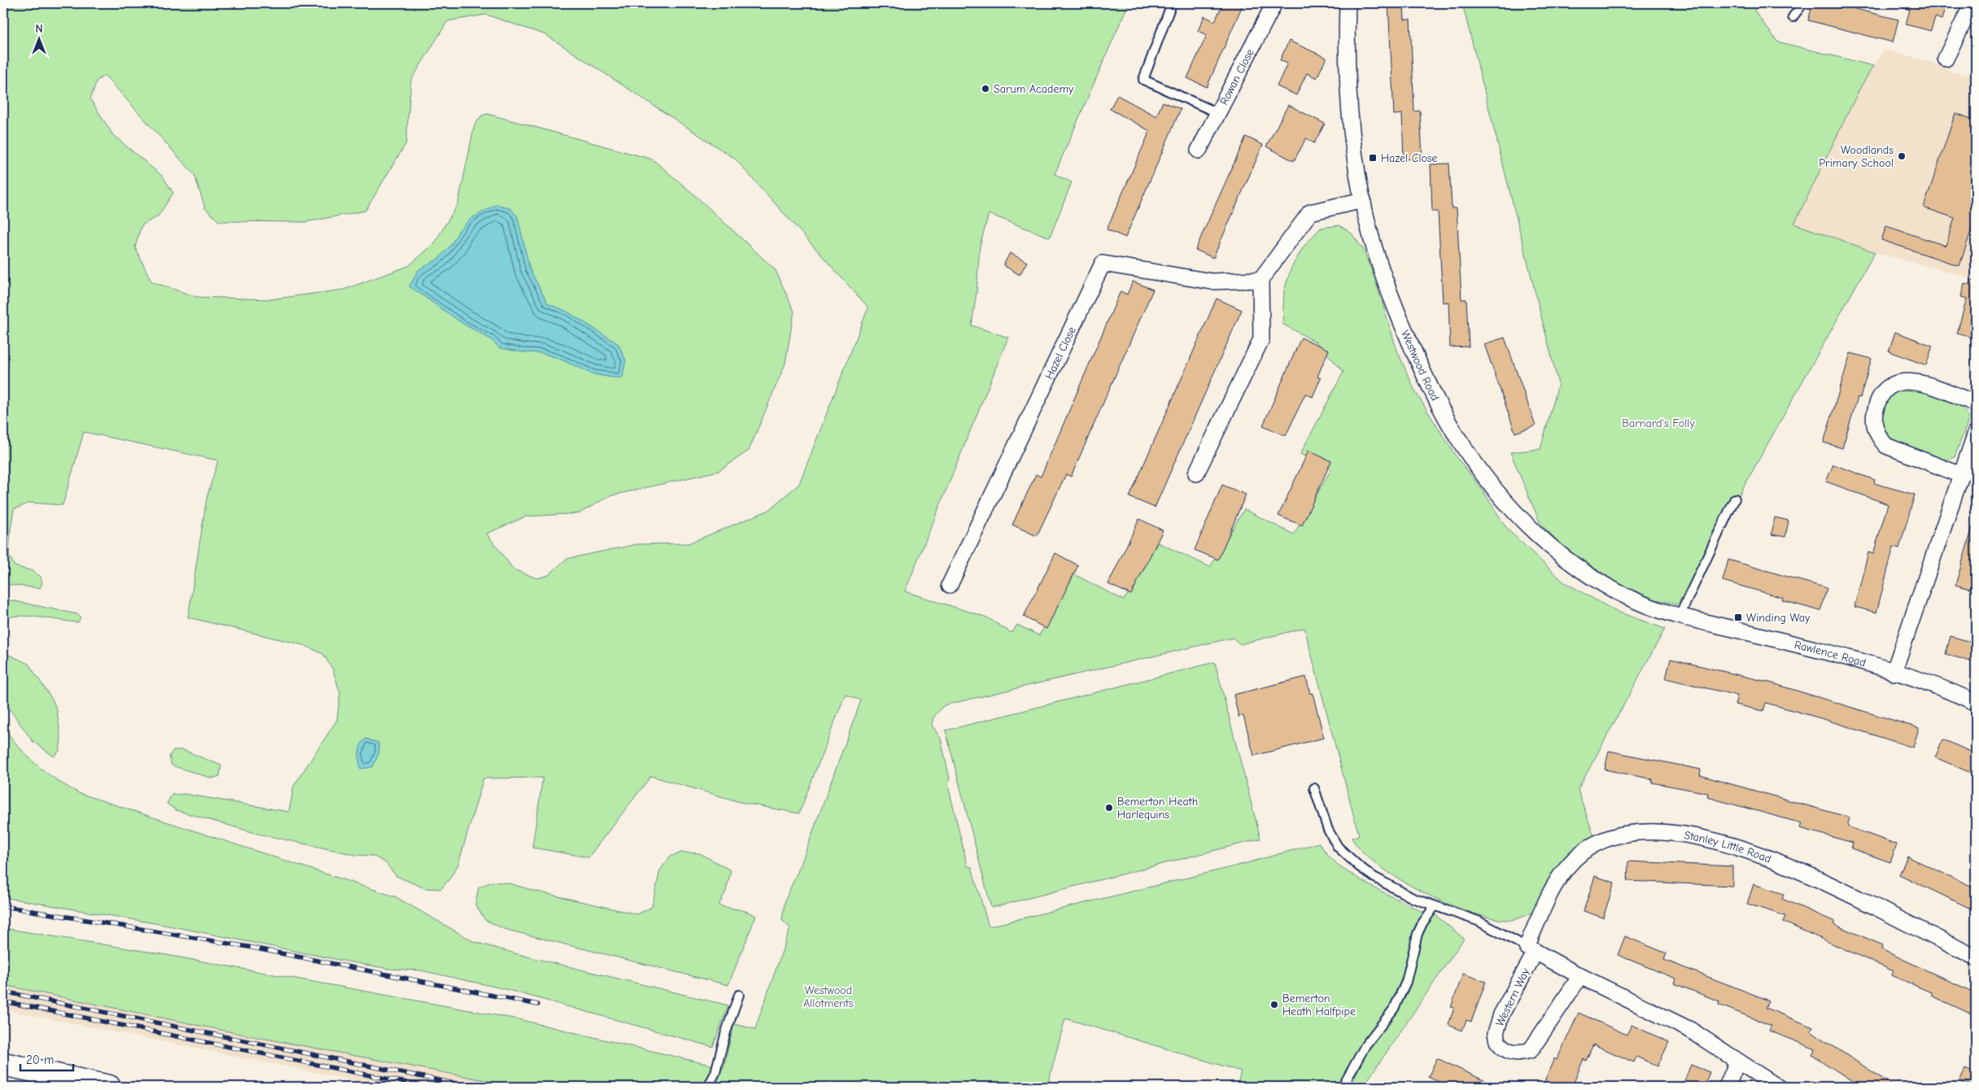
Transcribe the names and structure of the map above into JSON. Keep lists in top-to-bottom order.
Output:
{
  "streets": {
    "street": [
      "Rowan Close",
      "Hazel Close",
      "Westwood Road",
      "Rawlence Road",
      "Stanley Little Road",
      "Western Way"
    ]
  },
  "crossings": [
    ["Westwood Road", "Rawlence Road"],
    ["Stanley Little Road", "Western Way"]
  ],
  "parks": ["Barnard's Folly", "Westwood Allotments"],
  "places": {
    "other": [
      "Sarum Academy",
      "Woodlands Primary School",
      "Bemerton Heath Harlequins",
      "Bemerton Heath Halfpipe"
    ],
    "transit": ["Hazel Close", "Winding Way"]
  },
  "scale_bar": "20 m",
  "north": "top"
}
